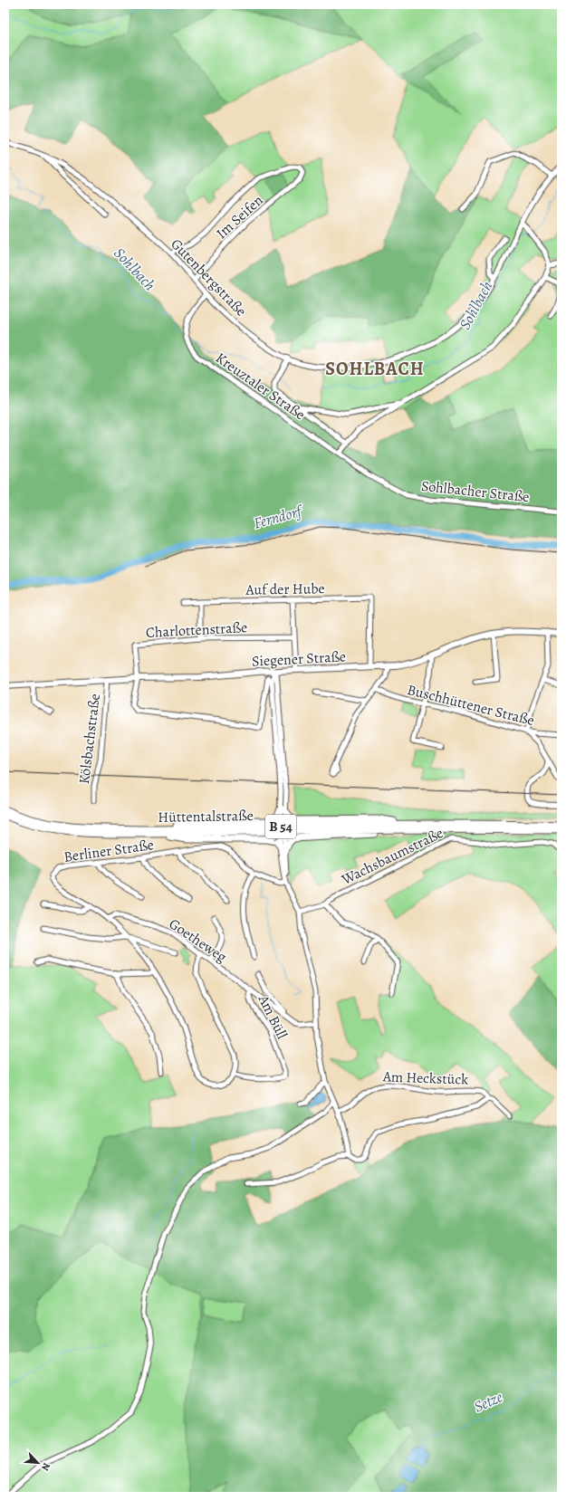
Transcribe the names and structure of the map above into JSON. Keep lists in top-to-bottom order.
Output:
{
  "streets": {
    "highway": ["Hüttentalstraße", "B 54"],
    "main road": ["Siegener Straße"],
    "street": [
      "Im Seifen",
      "Gutenbergstraße",
      "Kreuztaler Straße",
      "Sohlbacher Straße",
      "Auf der Hube",
      "Charlottenstraße",
      "Buschhüttener Straße",
      "Kölsbachstraße",
      "Berliner Straße",
      "Wachsbaumstraße",
      "Goetheweg",
      "Am Büll",
      "Am Heckstück"
    ]
  },
  "crossings": [
    ["Im Seifen", "Gutenbergstraße"],
    ["Gutenbergstraße", "Kreuztaler Straße"],
    ["Kreuztaler Straße", "Sohlbacher Straße"],
    ["Auf der Hube", "Siegener Straße"],
    ["Charlottenstraße", "Siegener Straße"],
    ["Siegener Straße", "Kölsbachstraße"],
    ["Berliner Straße", "Goetheweg"],
    ["Berliner Straße", "Am Büll"],
    ["Goetheweg", "Am Büll"]
  ],
  "districts": ["SOHLBACH"],
  "water": ["Sohlbach", "Ferndorf", "Setze"],
  "north": "bottom right"
}
